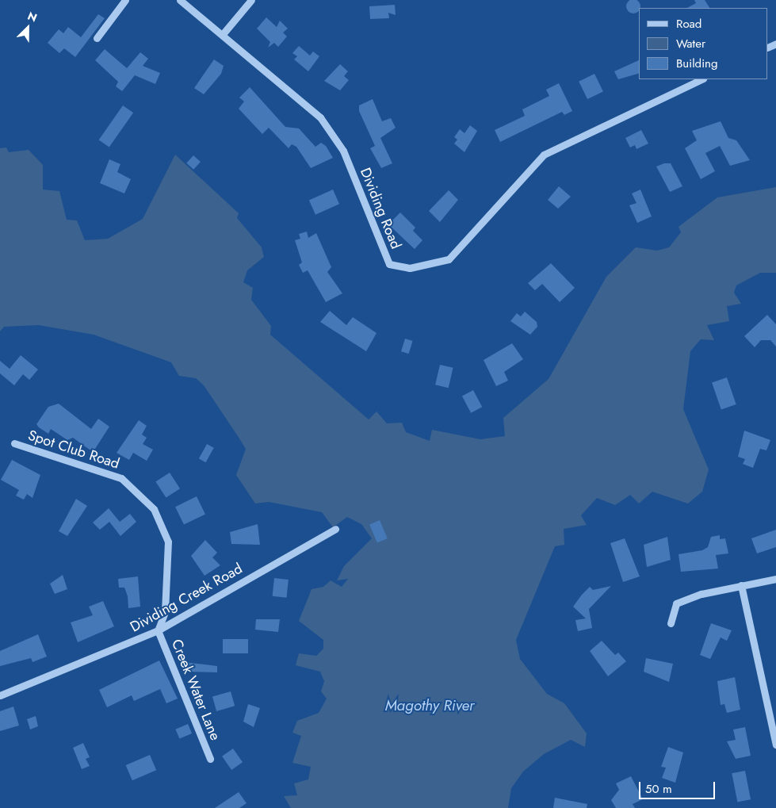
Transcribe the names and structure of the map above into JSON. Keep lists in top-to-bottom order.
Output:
{
  "streets": {
    "street": [
      "Dividing Road",
      "Spot Club Road",
      "Dividing Creek Road",
      "Creek Water Lane"
    ]
  },
  "crossings": [
    ["Spot Club Road", "Dividing Creek Road"],
    ["Spot Club Road", "Creek Water Lane"],
    ["Dividing Creek Road", "Creek Water Lane"]
  ],
  "water": ["Magothy River"],
  "legend": ["Road", "Water", "Building"],
  "scale_bar": "50 m",
  "north": "top right"
}
